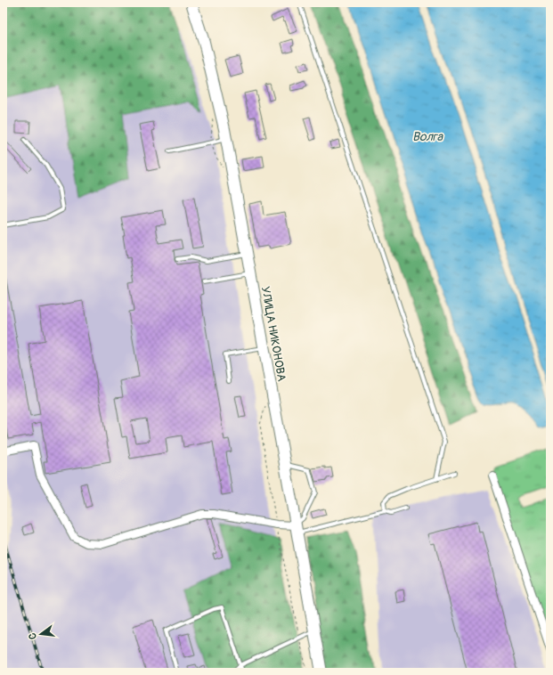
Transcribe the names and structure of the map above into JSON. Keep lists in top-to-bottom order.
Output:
{
  "streets": {
    "main road": ["УЛИЦА НИКОНОВА"]
  },
  "water": ["Волга"],
  "north": "left"
}
